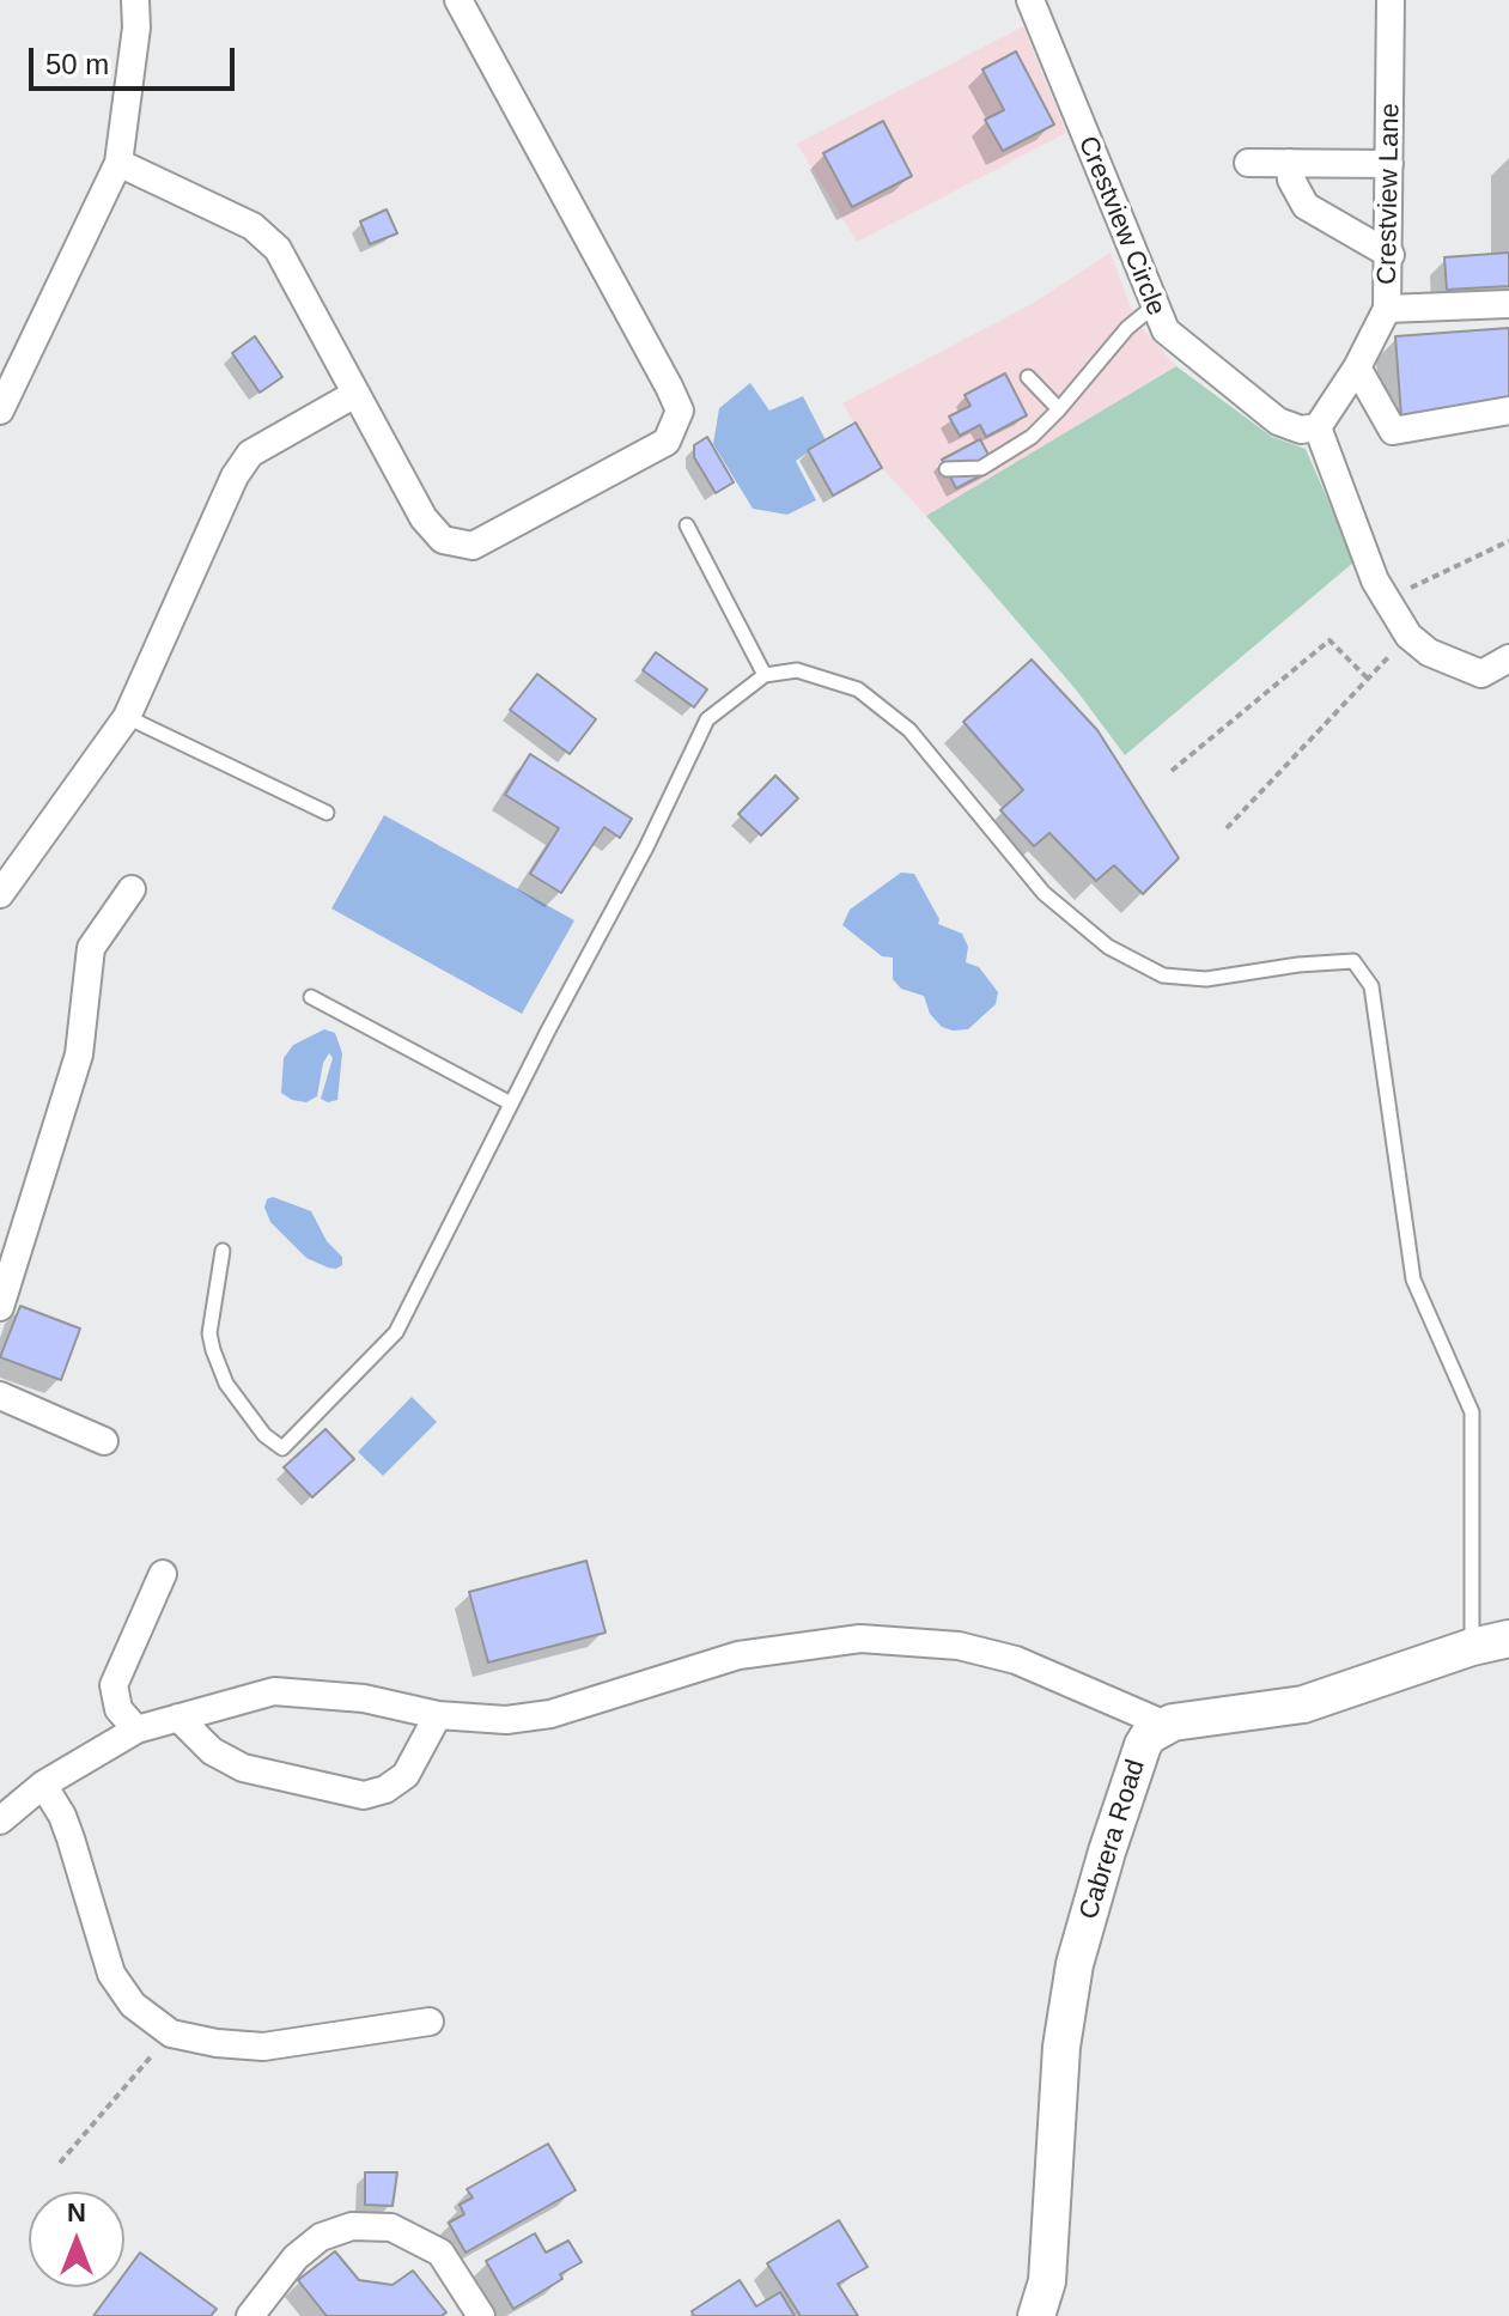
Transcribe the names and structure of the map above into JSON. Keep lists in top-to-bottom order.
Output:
{
  "streets": {
    "main road": ["Cabrera Road"],
    "street": ["Crestview Lane", "Crestview Circle"]
  },
  "crossings": [
    ["Crestview Lane", "Crestview Circle"]
  ],
  "scale_bar": "50 m",
  "north": "top"
}
